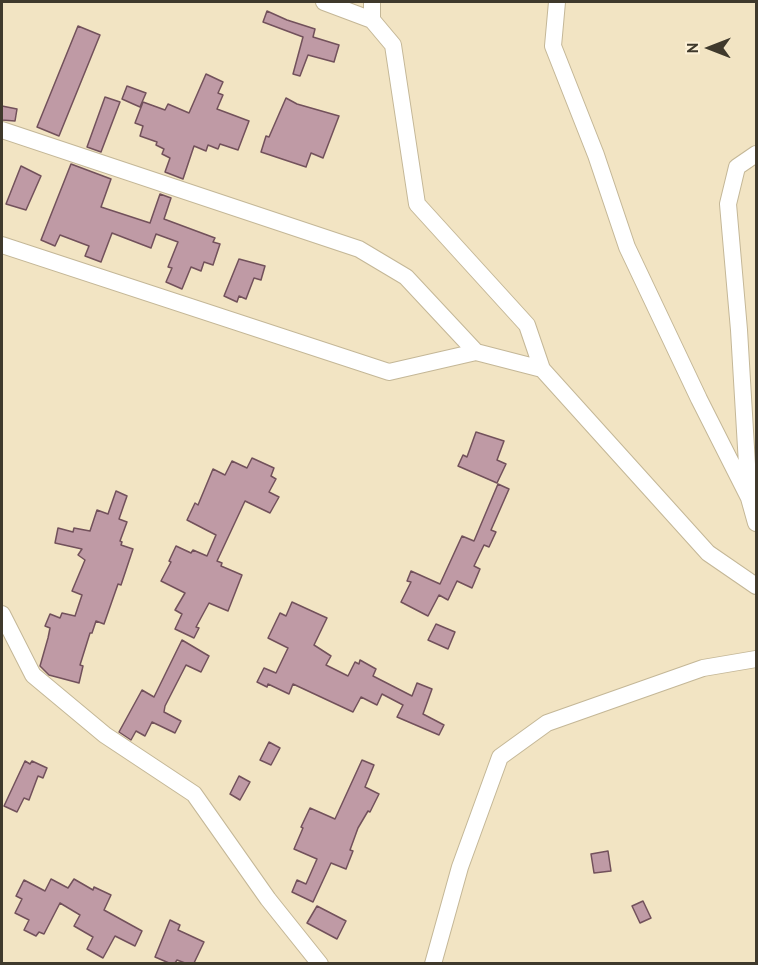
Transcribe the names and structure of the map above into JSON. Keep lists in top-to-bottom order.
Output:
{
  "north": "left"
}
